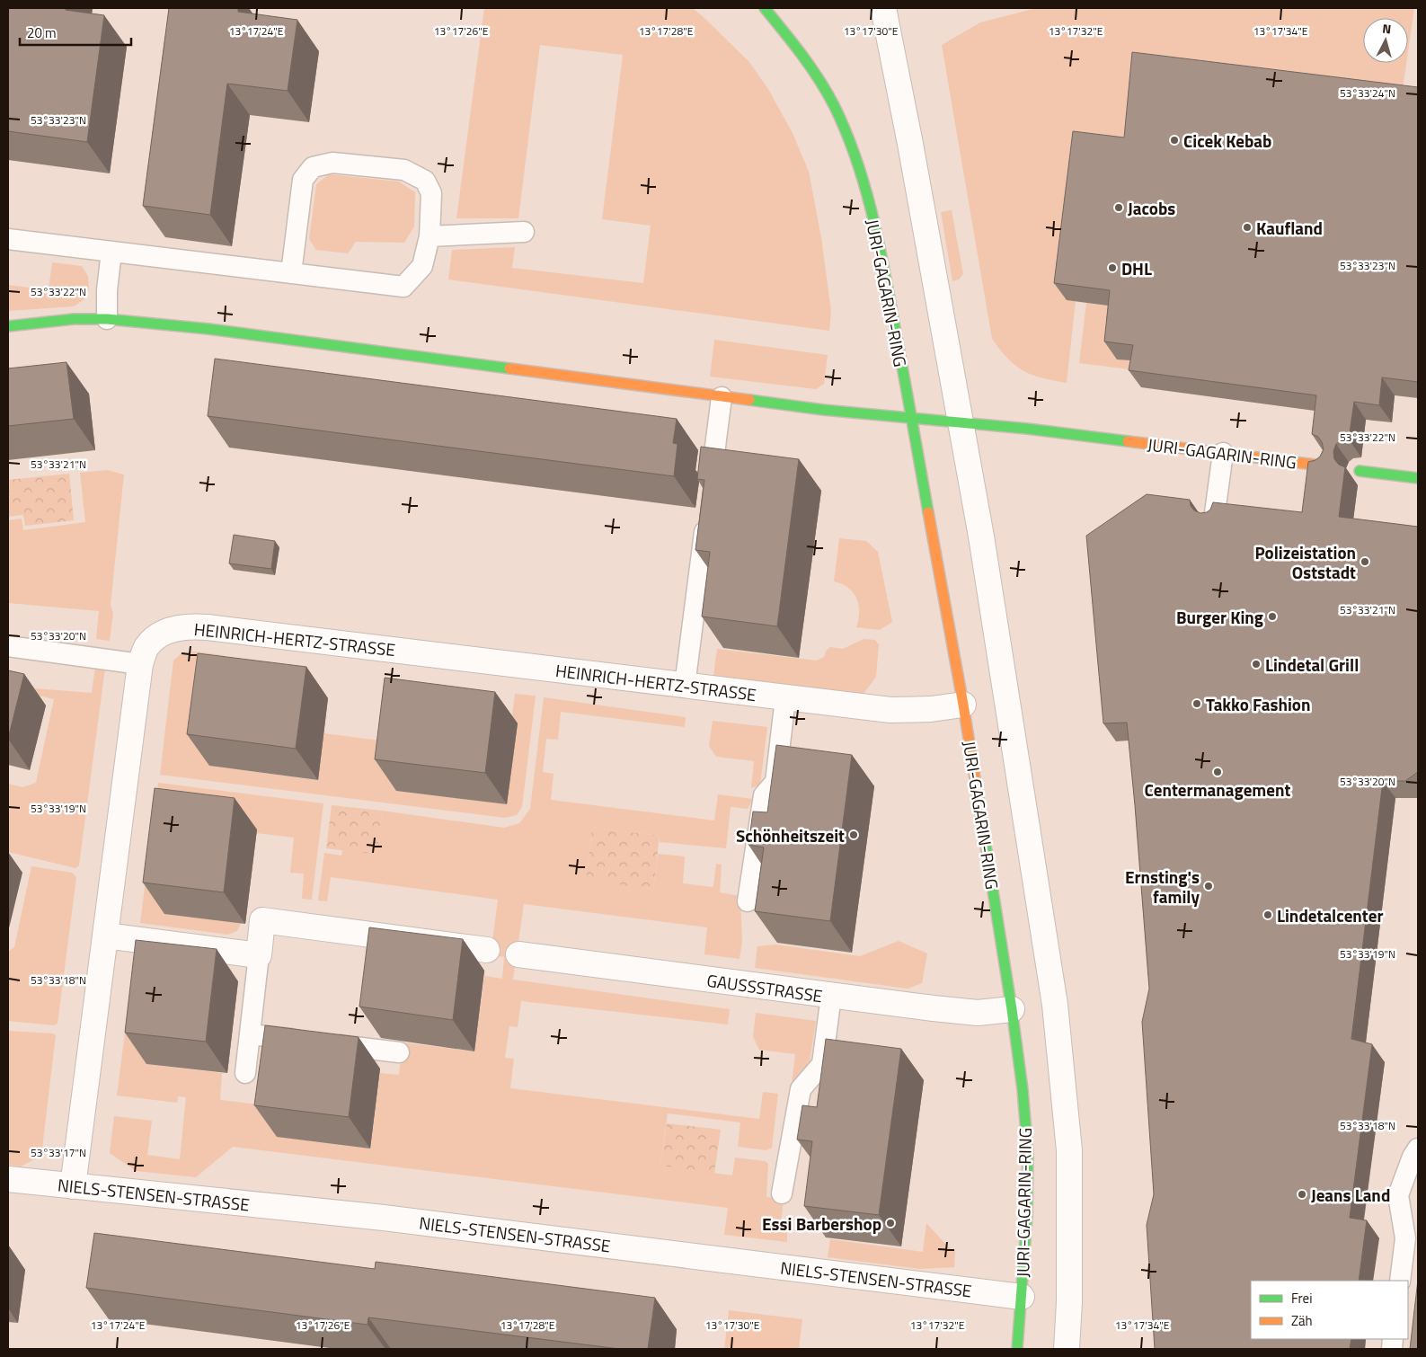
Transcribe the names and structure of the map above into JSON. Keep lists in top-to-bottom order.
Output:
{
  "streets": {
    "street": [
      "JURI-GAGARIN-RING",
      "HEINRICH-HERTZ-STRASSE",
      "GAUSSSTRASSE",
      "NIELS-STENSEN-STRASSE"
    ]
  },
  "crossings": [
    ["JURI-GAGARIN-RING", "HEINRICH-HERTZ-STRASSE"],
    ["JURI-GAGARIN-RING", "GAUSSSTRASSE"],
    ["JURI-GAGARIN-RING", "NIELS-STENSEN-STRASSE"],
    ["HEINRICH-HERTZ-STRASSE", "NIELS-STENSEN-STRASSE"]
  ],
  "places": [
    "Cicek Kebab",
    "Jacobs",
    "Kaufland",
    "DHL",
    "Polizeistation Oststadt",
    "Burger King",
    "Lindetal Grill",
    "Takko Fashion",
    "Centermanagement",
    "Schönheitszeit",
    "Ernsting's family",
    "Lindetalcenter",
    "Jeans Land",
    "Essi Barbershop"
  ],
  "legend": ["Frei", "Zäh"],
  "scale_bar": "20 m",
  "north": "top",
  "coordinates": [
    "13°17'24\"E",
    "13°17'26\"E",
    "13°17'28\"E",
    "13°17'30\"E",
    "13°17'32\"E",
    "13°17'34\"E",
    "53°33'24\"N",
    "53°33'23\"N",
    "53°33'22\"N",
    "53°33'21\"N",
    "53°33'20\"N",
    "53°33'19\"N",
    "53°33'18\"N",
    "53°33'17\"N"
  ]
}
